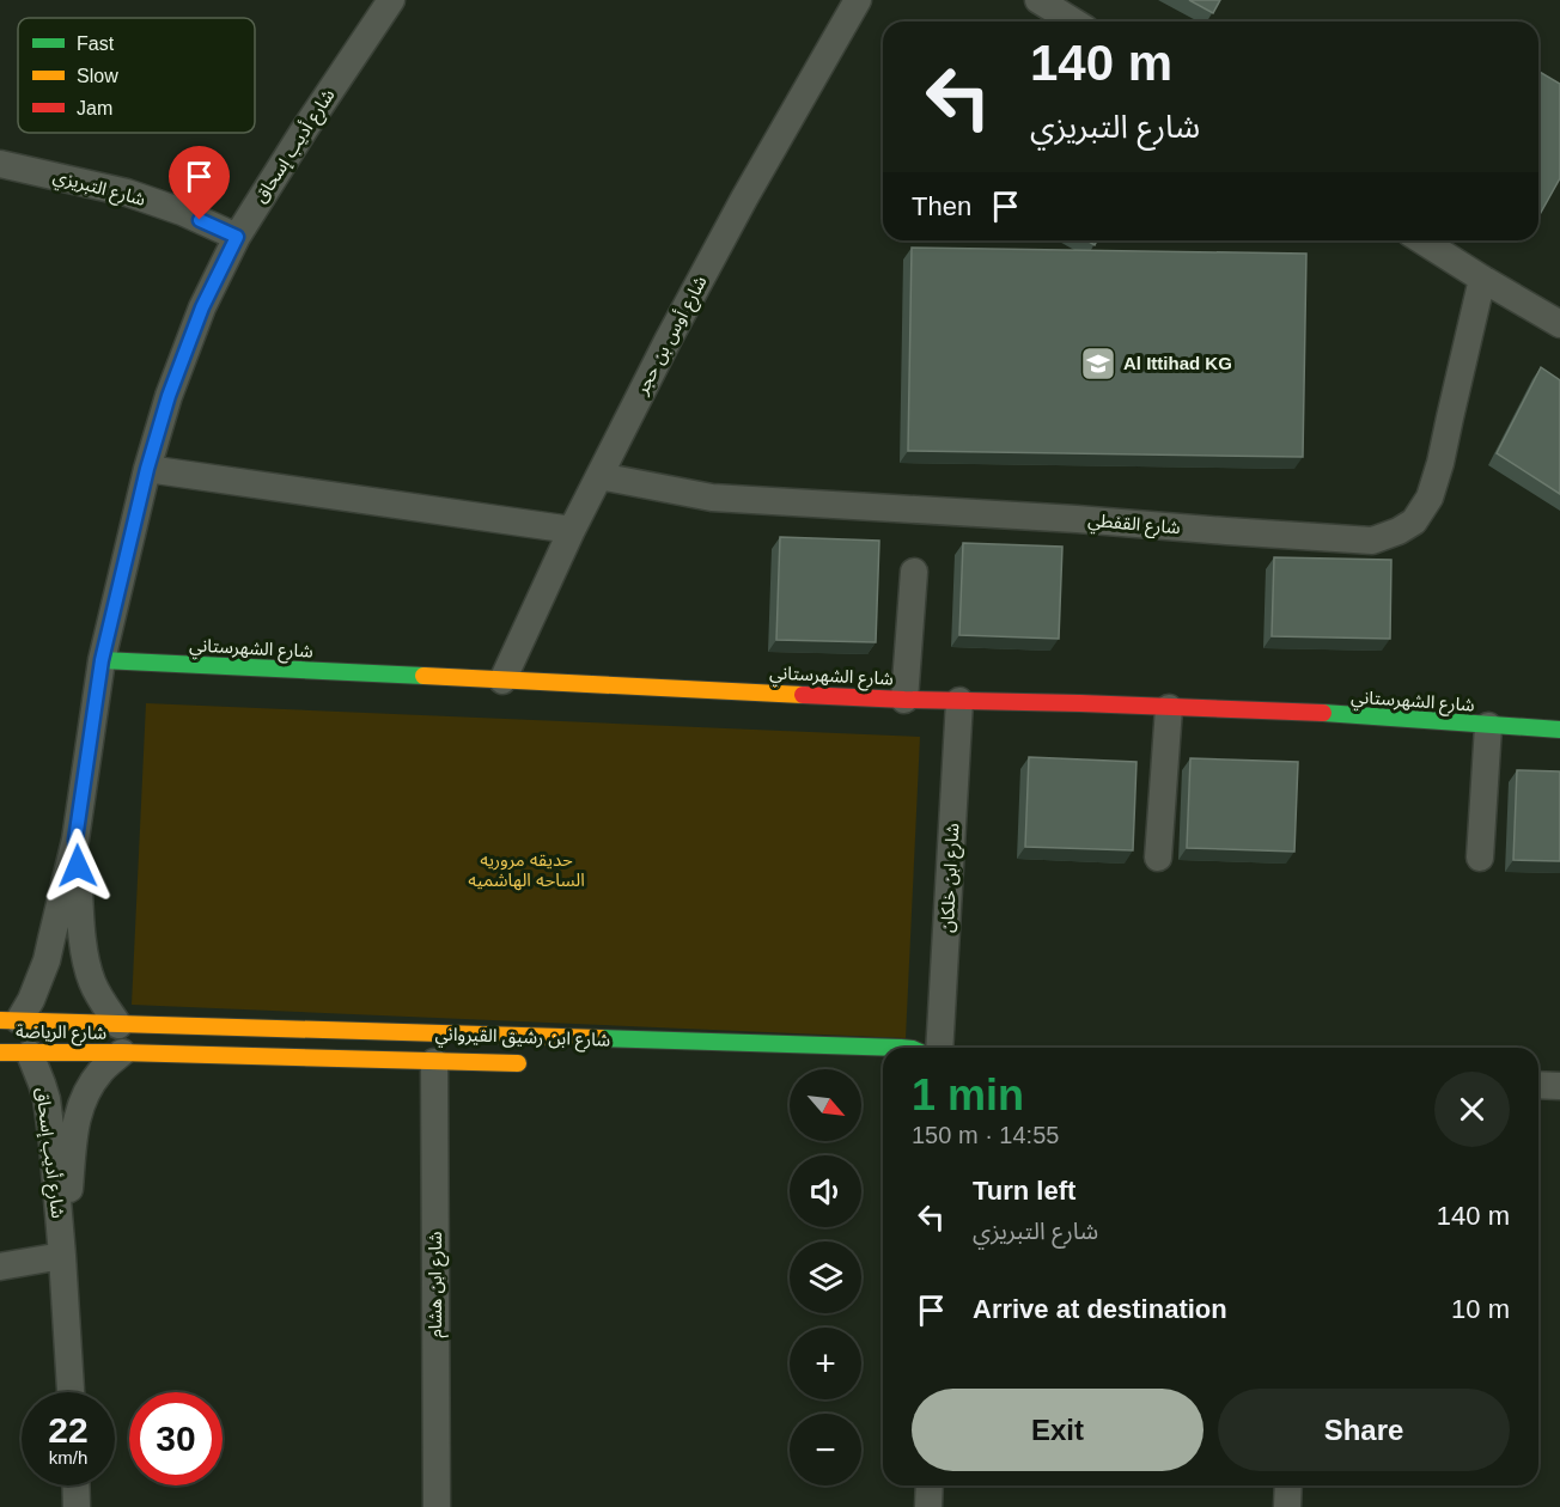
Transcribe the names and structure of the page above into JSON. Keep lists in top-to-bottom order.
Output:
{
  "streets": {
    "street": [
      "شارع أديب إسحاق",
      "شارع التبريزي",
      "شارع أوس بن حجر",
      "شارع القفطي",
      "شارع الشهرستاني",
      "شارع ابن خلكان",
      "شارع الرياضة",
      "شارع ابن رشيق القيرواني",
      "شارع ابن هشام"
    ]
  },
  "crossings": [
    ["شارع أديب إسحاق", "شارع التبريزي"],
    ["شارع أديب إسحاق", "شارع الشهرستاني"],
    ["شارع أديب إسحاق", "شارع الرياضة"],
    ["شارع أديب إسحاق", "شارع ابن رشيق القيرواني"],
    ["شارع أوس بن حجر", "شارع القفطي"],
    ["شارع أوس بن حجر", "شارع الشهرستاني"],
    ["شارع الشهرستاني", "شارع ابن خلكان"],
    ["شارع الرياضة", "شارع ابن رشيق القيرواني"],
    ["شارع ابن رشيق القيرواني", "شارع ابن هشام"]
  ],
  "parks": ["حديقه مروريه الساحه الهاشميه"],
  "places": {
    "school or university": ["Al Ittihad KG"]
  },
  "legend": ["Fast", "Slow", "Jam"],
  "north": "bottom right",
  "page": {
    "turn": ["140 m", "شارع التبريزي"],
    "then": "Then",
    "heading": ["1 min", "150 m · 14:55"],
    "map_buttons": ["+", "−"],
    "list": [
      {
        "name": "Turn left",
        "note": "شارع التبريزي",
        "value": "140 m"
      },
      {
        "name": "Arrive at destination",
        "value": "10 m"
      }
    ],
    "buttons": ["Exit", "Share"],
    "speed": "22 km/h",
    "limit": "30"
  }
}
